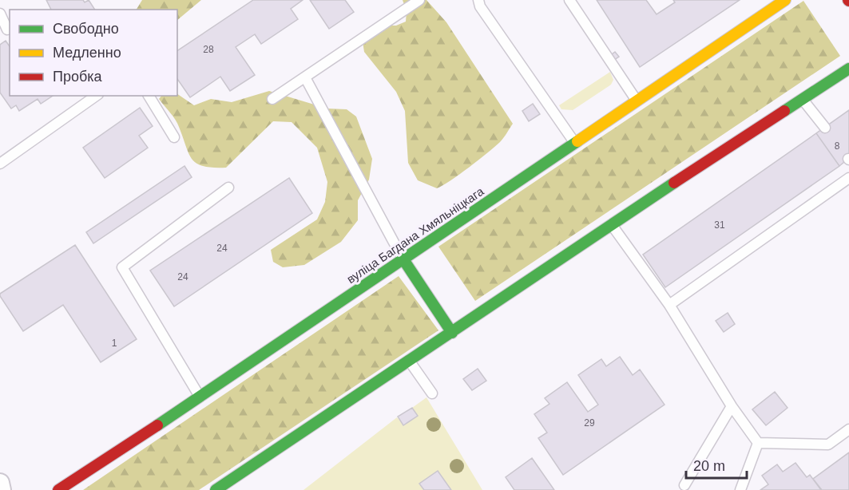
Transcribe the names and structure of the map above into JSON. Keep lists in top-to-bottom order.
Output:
{
  "streets": {
    "street": ["вуліца Багдана Хмяльніцкага"]
  },
  "house_numbers": [
    "28",
    "8",
    "31",
    "24",
    "24",
    "1",
    "29"
  ],
  "legend": ["Свободно", "Медленно", "Пробка"],
  "scale_bar": "20 m"
}
